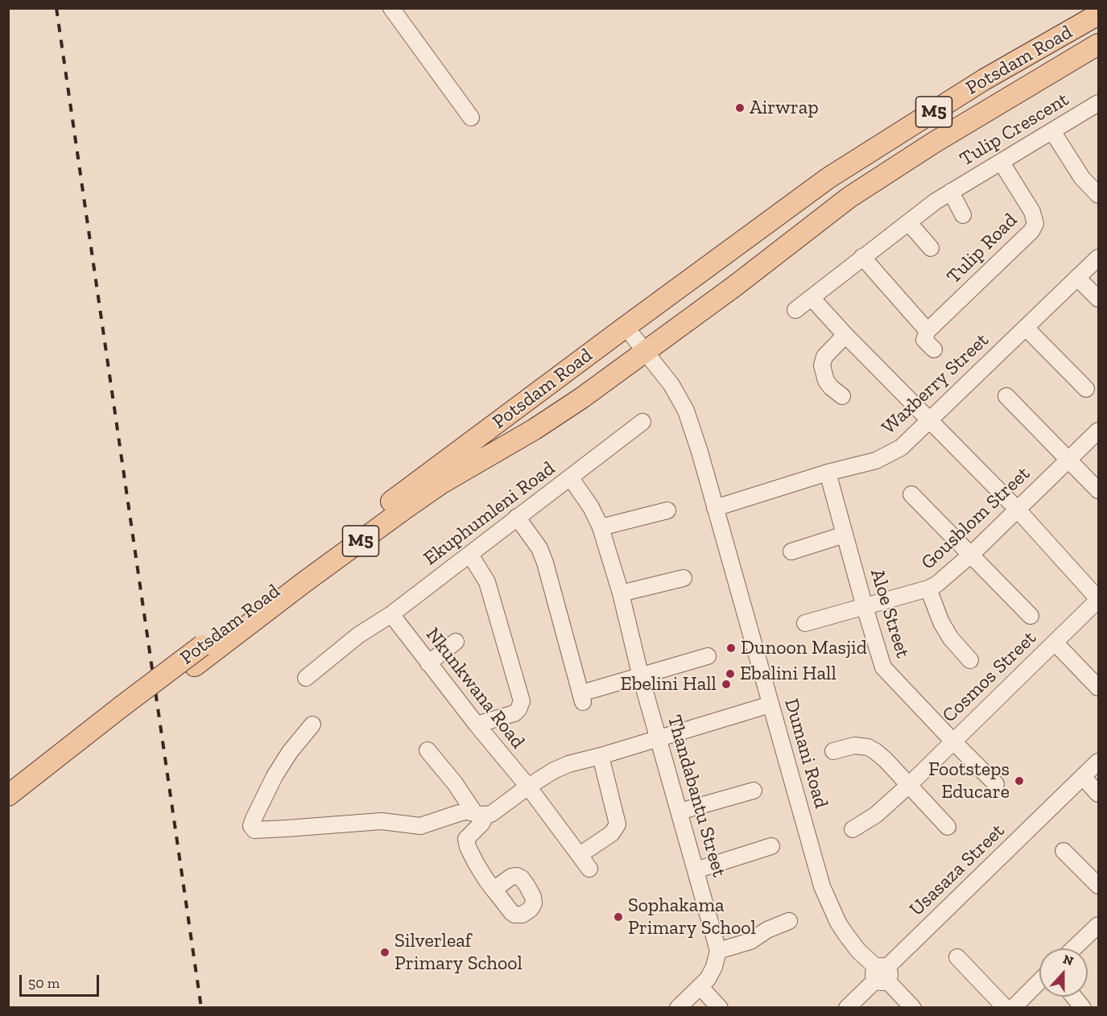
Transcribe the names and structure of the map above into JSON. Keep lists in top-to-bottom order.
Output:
{
  "streets": {
    "main road": ["Potsdam Road", "M5"],
    "street": [
      "Tulip Crescent",
      "Tulip Road",
      "Waxberry Street",
      "Ekuphumleni Road",
      "Gousblom Street",
      "Aloe Street",
      "Cosmos Street",
      "Nkunkwana Road",
      "Dumani Road",
      "Thandabantu Street",
      "Usasaza Street"
    ]
  },
  "crossings": [
    ["Potsdam Road", "Dumani Road"],
    ["Tulip Crescent", "Tulip Road"],
    ["Waxberry Street", "Aloe Street"],
    ["Waxberry Street", "Dumani Road"],
    ["Ekuphumleni Road", "Nkunkwana Road"],
    ["Ekuphumleni Road", "Thandabantu Street"],
    ["Gousblom Street", "Aloe Street"],
    ["Aloe Street", "Cosmos Street"],
    ["Dumani Road", "Usasaza Street"]
  ],
  "places": [
    "Airwrap",
    "Dunoon Masjid",
    "Ebalini Hall",
    "Ebelini Hall",
    "Footsteps Educare",
    "Sophakama Primary School",
    "Silverleaf Primary School"
  ],
  "scale_bar": "50 m",
  "north": "top"
}
